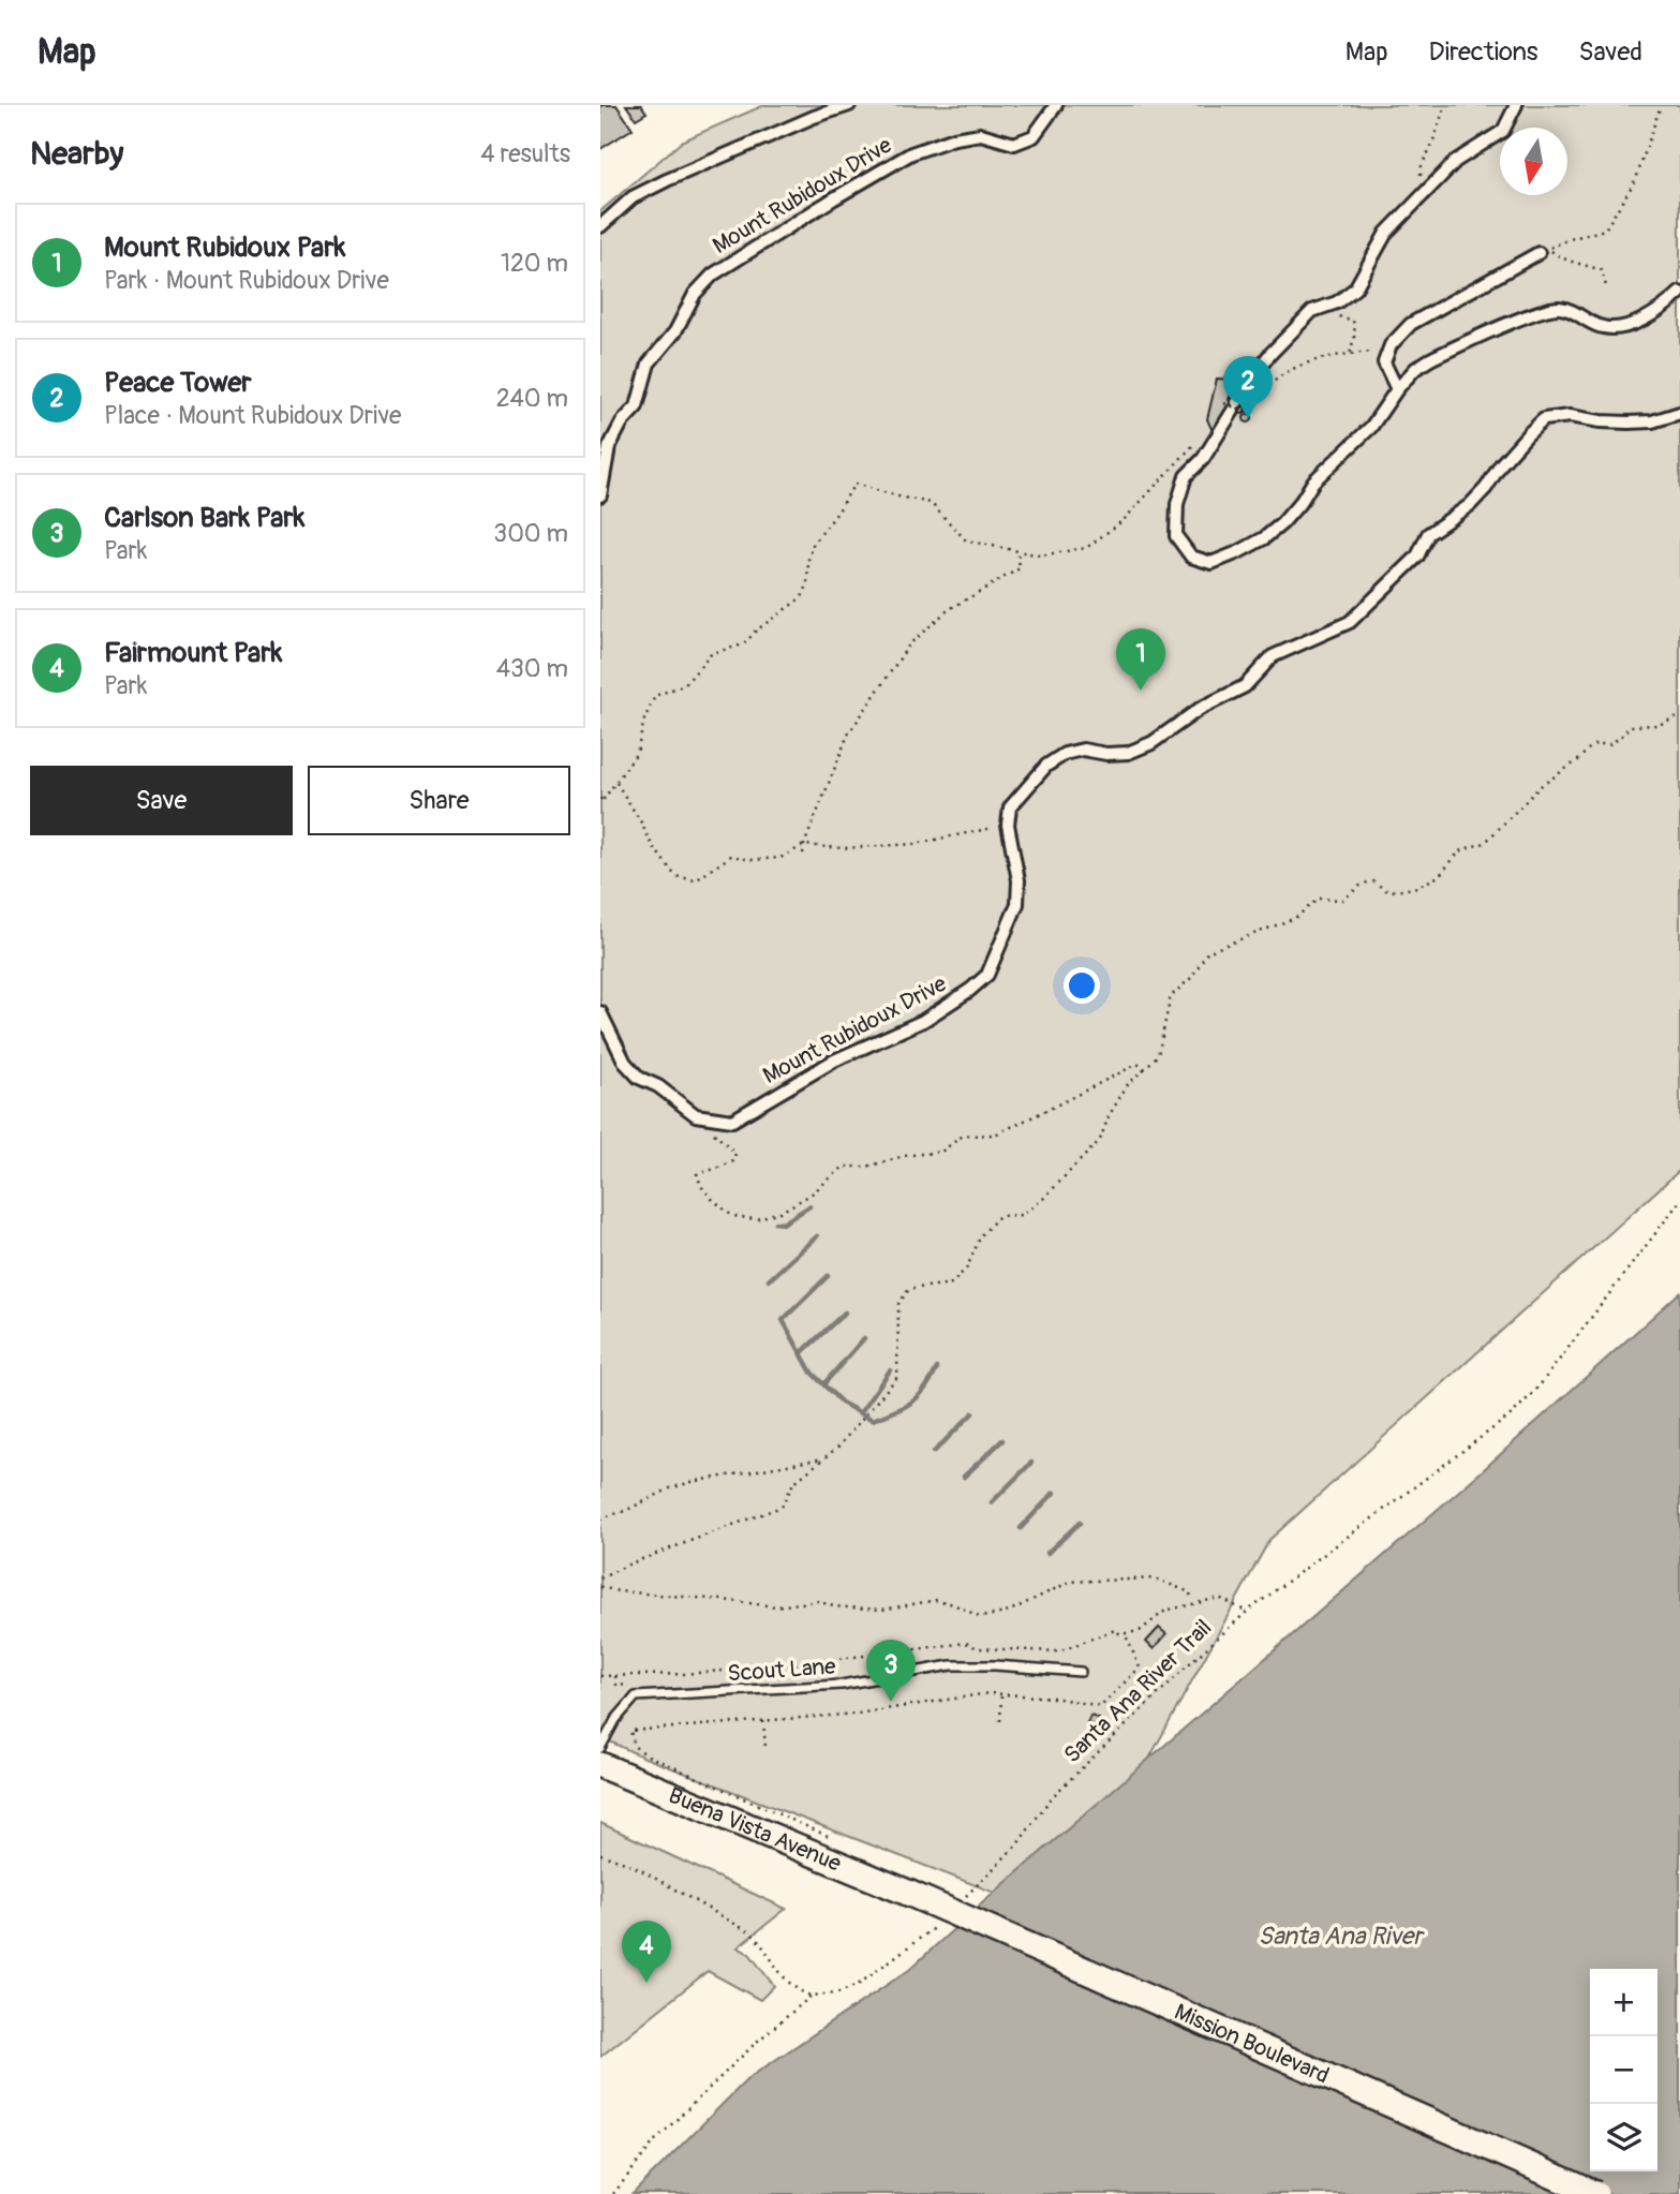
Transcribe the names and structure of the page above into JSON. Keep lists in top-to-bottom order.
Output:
{
  "streets": {
    "main road": ["Buena Vista Avenue", "Mission Boulevard"],
    "street": ["Mount Rubidoux Drive"],
    "lane": ["Scout Lane"],
    "path": ["Santa Ana River Trail"]
  },
  "crossings": [
    ["Buena Vista Avenue", "Mission Boulevard"]
  ],
  "water": ["Santa Ana River"],
  "north": "bottom",
  "page": {
    "header": "Map",
    "nav": ["Map", "Directions", "Saved"],
    "heading": ["Nearby", "4 results"],
    "list": [
      {
        "mark": "1",
        "name": "Mount Rubidoux Park",
        "note": "Park · Mount Rubidoux Drive",
        "value": "120 m"
      },
      {
        "mark": "2",
        "name": "Peace Tower",
        "note": "Place · Mount Rubidoux Drive",
        "value": "240 m"
      },
      {
        "mark": "3",
        "name": "Carlson Bark Park",
        "note": "Park",
        "value": "300 m"
      },
      {
        "mark": "4",
        "name": "Fairmount Park",
        "note": "Park",
        "value": "430 m"
      }
    ],
    "pins": [
      "2",
      "1",
      "3",
      "4"
    ],
    "buttons": ["Save", "Share"],
    "map_buttons": ["+", "−"]
  }
}
